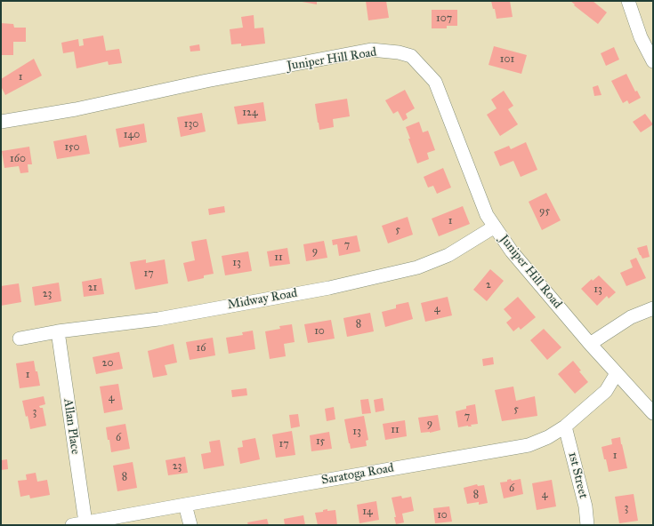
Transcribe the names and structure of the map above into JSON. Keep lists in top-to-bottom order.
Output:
{
  "streets": {
    "street": [
      "Juniper Hill Road",
      "Midway Road",
      "Allan Place",
      "Saratoga Road",
      "1st Street"
    ]
  },
  "crossings": [
    ["Juniper Hill Road", "Midway Road"],
    ["Juniper Hill Road", "Saratoga Road"],
    ["Midway Road", "Allan Place"],
    ["Allan Place", "Saratoga Road"],
    ["Saratoga Road", "1st Street"]
  ],
  "house_numbers": [
    "107",
    "101",
    "1",
    "124",
    "130",
    "140",
    "150",
    "160",
    "95",
    "1",
    "5",
    "7",
    "9",
    "11",
    "13",
    "17",
    "2",
    "21",
    "13",
    "23",
    "4",
    "8",
    "10",
    "16",
    "20",
    "1",
    "4",
    "5",
    "3",
    "7",
    "9",
    "11",
    "13",
    "6",
    "15",
    "17",
    "1",
    "23",
    "8",
    "6",
    "8",
    "4",
    "3",
    "14",
    "10"
  ]
}
